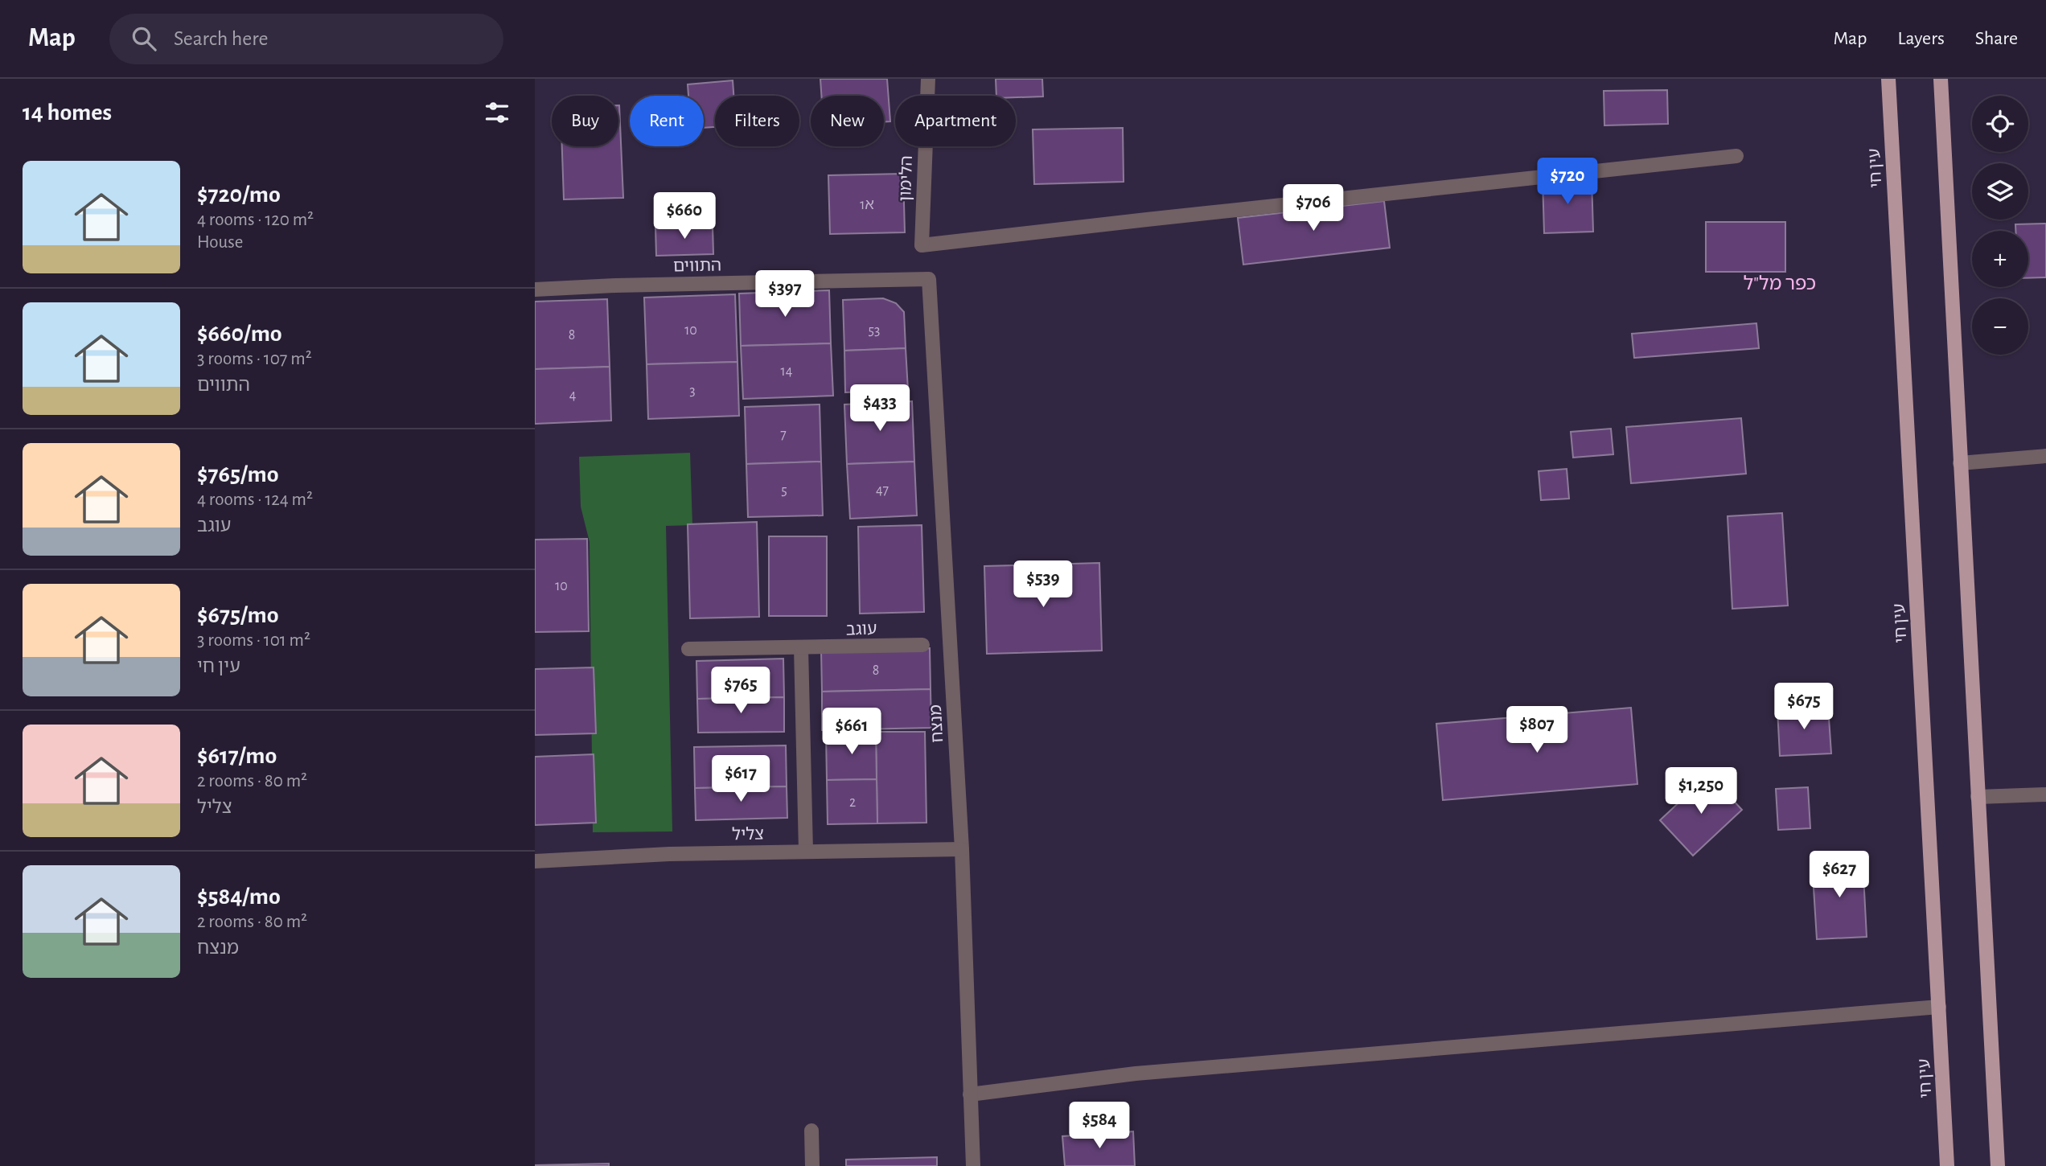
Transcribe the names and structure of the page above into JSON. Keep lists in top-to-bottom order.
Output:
{
  "streets": {
    "main road": ["עין חי"],
    "street": [
      "הלימון",
      "התווים",
      "עוגב",
      "מנצח",
      "צליל"
    ]
  },
  "crossings": [
    ["התווים", "מנצח"],
    ["מנצח", "צליל"]
  ],
  "districts": ["כפר מל\"ל"],
  "house_numbers": [
    "1א",
    "10",
    "53",
    "8",
    "14",
    "3",
    "4",
    "7",
    "5",
    "47",
    "10",
    "8",
    "2"
  ],
  "page": {
    "header": "Map",
    "search": "Search here",
    "nav": ["Map", "Layers", "Share"],
    "heading": "14 homes",
    "map_buttons": ["+", "−"],
    "chip": [
      "Buy",
      "Rent",
      "Filters",
      "New",
      "Apartment"
    ],
    "list": [
      {
        "name": "$720/mo",
        "note": "4 rooms · 120 m² · House"
      },
      {
        "name": "$660/mo",
        "note": "3 rooms · 107 m² · התווים"
      },
      {
        "name": "$765/mo",
        "note": "4 rooms · 124 m² · עוגב"
      },
      {
        "name": "$675/mo",
        "note": "3 rooms · 101 m² · עין חי"
      },
      {
        "name": "$617/mo",
        "note": "2 rooms · 80 m² · צליל"
      },
      {
        "name": "$584/mo",
        "note": "2 rooms · 80 m² · מנצח"
      }
    ],
    "price": [
      "$720",
      "$706",
      "$660",
      "$397",
      "$433",
      "$539",
      "$765",
      "$675",
      "$807",
      "$661",
      "$617",
      "$1,250",
      "$627",
      "$584"
    ]
  }
}
